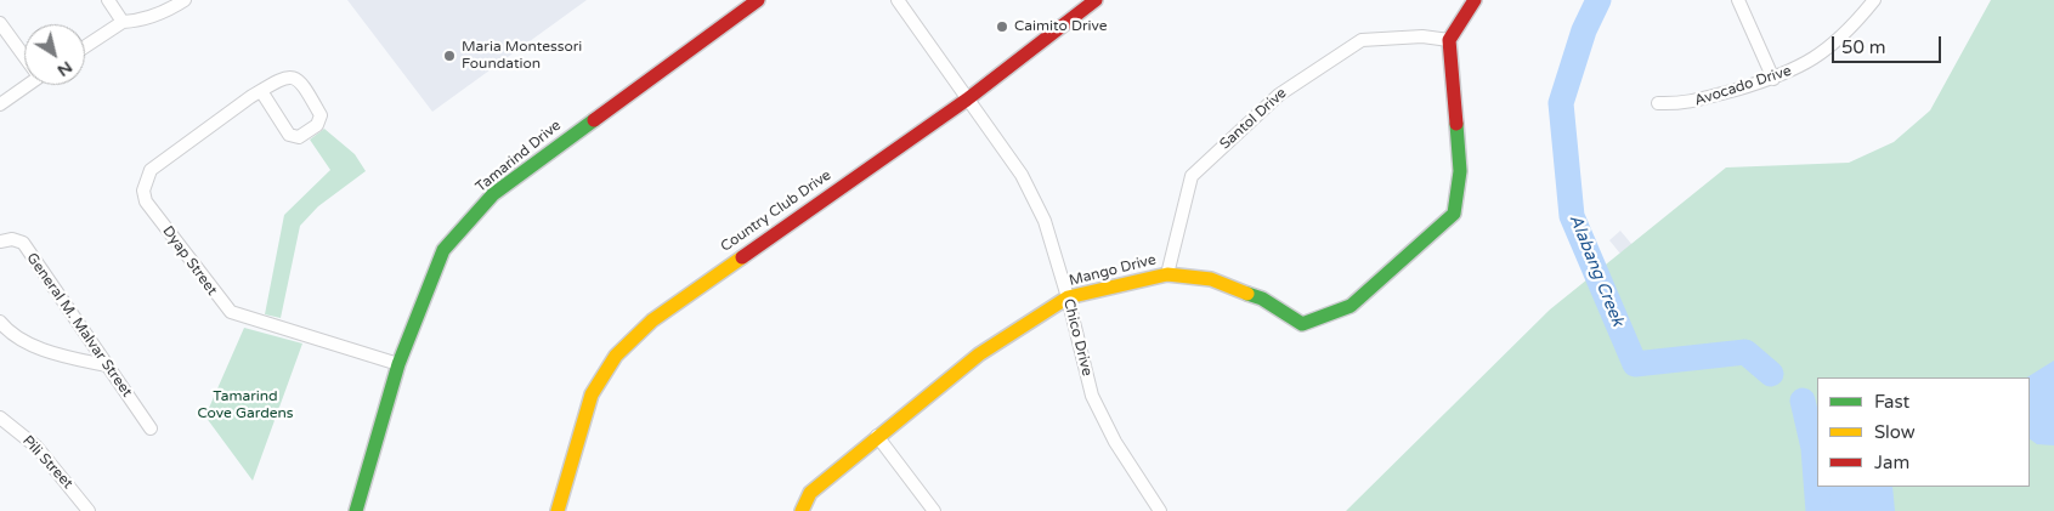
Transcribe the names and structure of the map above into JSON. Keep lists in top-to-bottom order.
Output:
{
  "streets": {
    "street": [
      "Avocado Drive",
      "Santol Drive",
      "Tamarind Drive",
      "Country Club Drive",
      "Dyap Street",
      "Mango Drive",
      "General M. Malvar Street",
      "Chico Drive",
      "Pili Street"
    ]
  },
  "crossings": [
    ["Santol Drive", "Mango Drive"],
    ["Tamarind Drive", "Dyap Street"],
    ["Country Club Drive", "Chico Drive"],
    ["Mango Drive", "Chico Drive"]
  ],
  "water": ["Alabang Creek"],
  "parks": ["Tamarind Cove Gardens"],
  "places": ["Caimito Drive", "Maria Montessori Foundation"],
  "legend": ["Fast", "Slow", "Jam"],
  "scale_bar": "50 m",
  "north": "bottom right"
}
